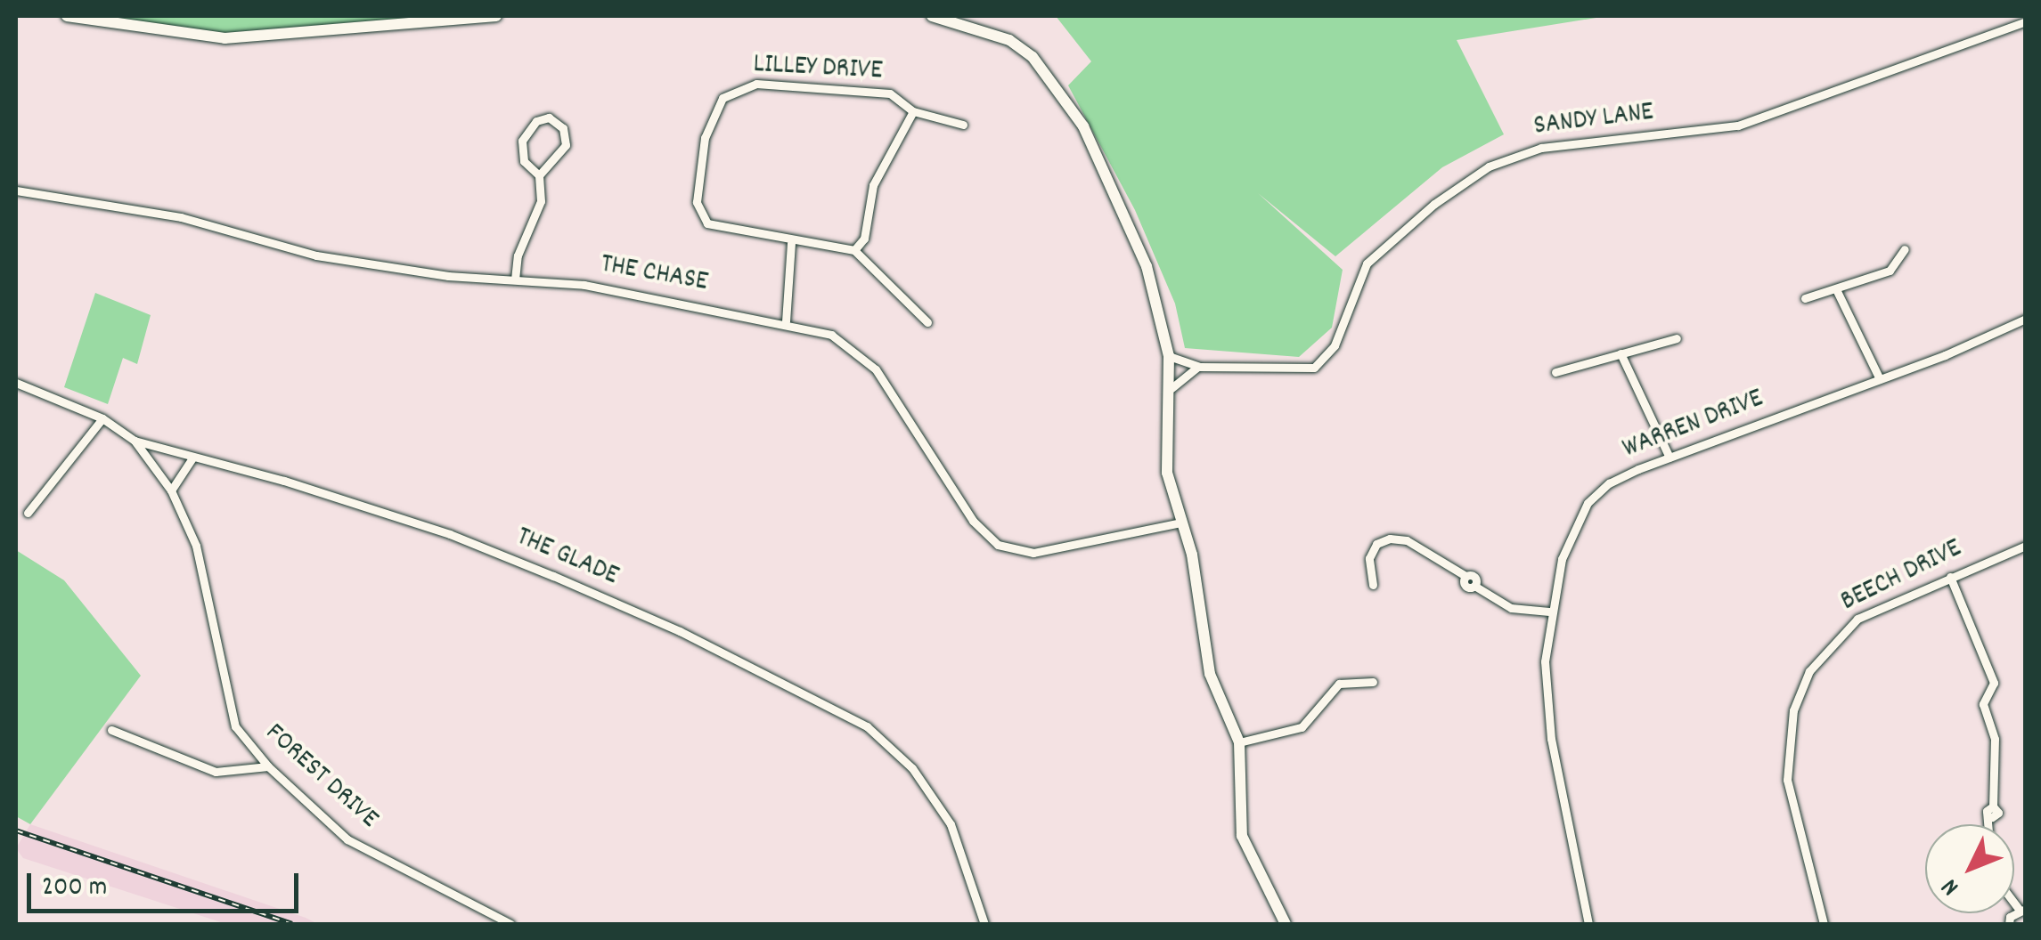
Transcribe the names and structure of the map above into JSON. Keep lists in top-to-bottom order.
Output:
{
  "streets": {
    "street": [
      "LILLEY DRIVE",
      "SANDY LANE",
      "THE CHASE",
      "WARREN DRIVE",
      "THE GLADE",
      "BEECH DRIVE",
      "FOREST DRIVE"
    ]
  },
  "crossings": [
    ["THE GLADE", "FOREST DRIVE"]
  ],
  "scale_bar": "200 m",
  "north": "bottom left"
}
